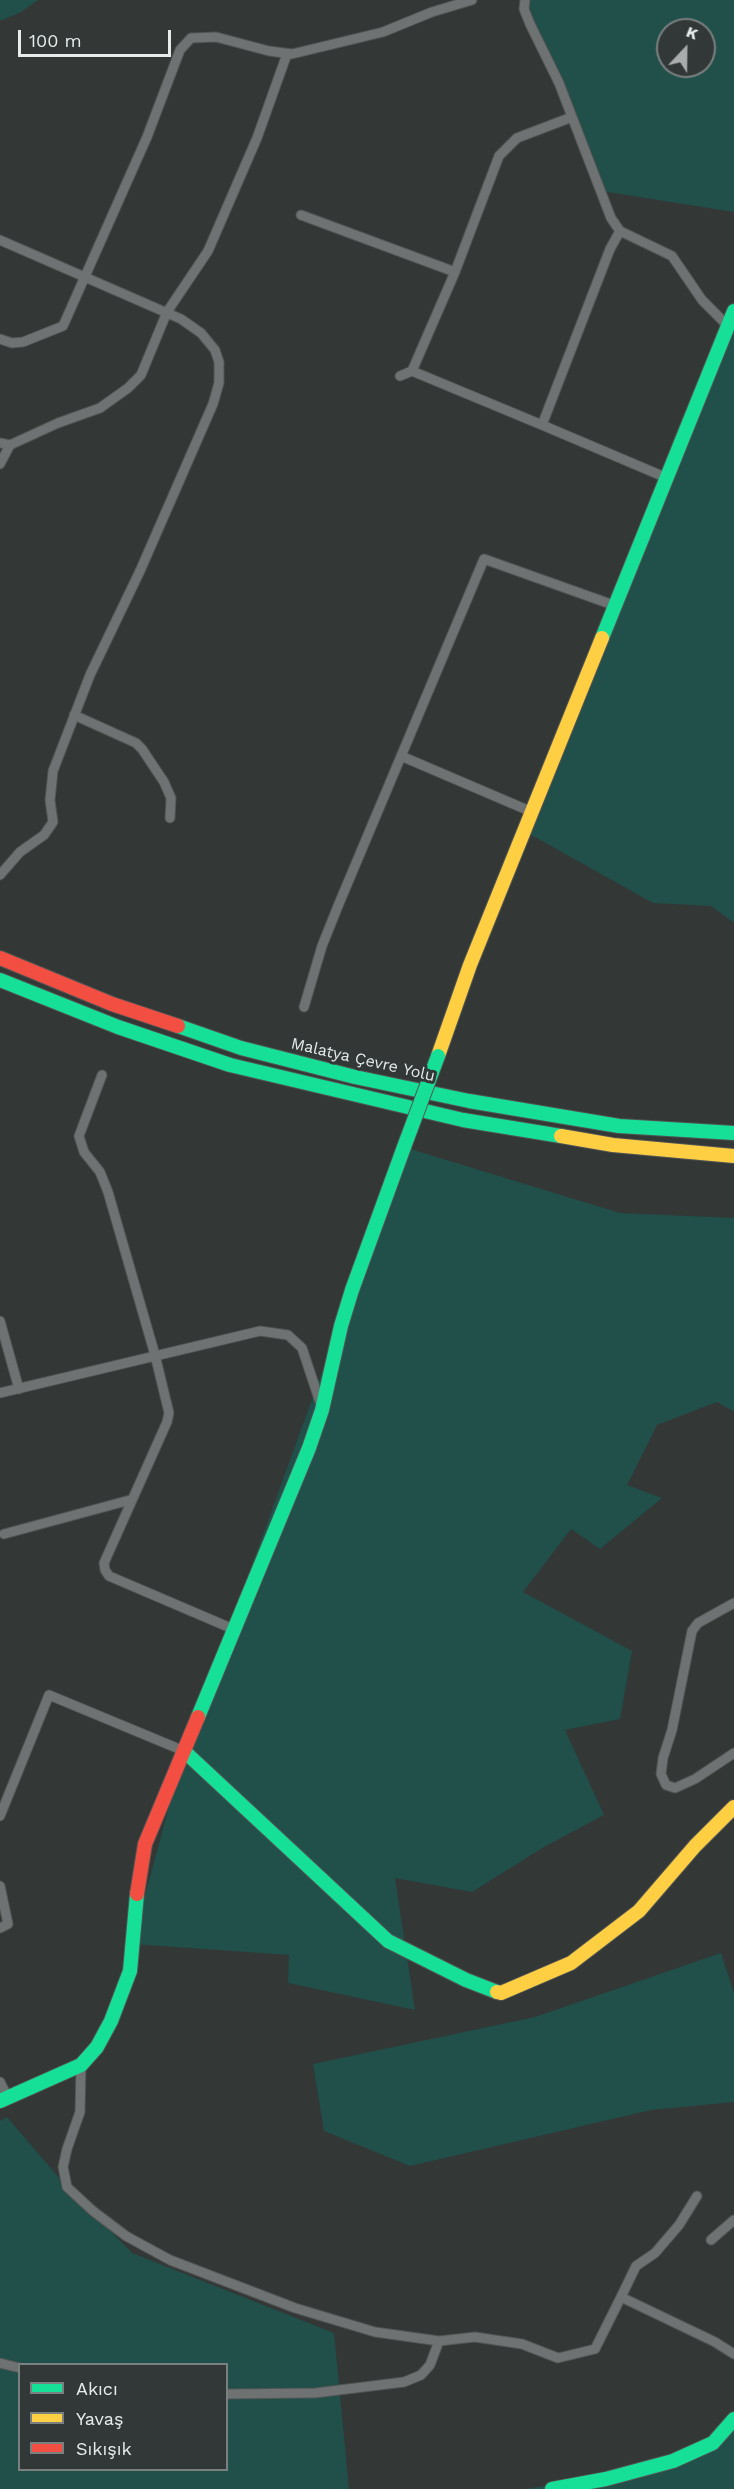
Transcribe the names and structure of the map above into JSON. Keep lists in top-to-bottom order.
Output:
{
  "streets": {
    "main road": ["Malatya Çevre Yolu"]
  },
  "legend": ["Akıcı", "Yavaş", "Sıkışık"],
  "scale_bar": "100 m",
  "north": "top"
}
